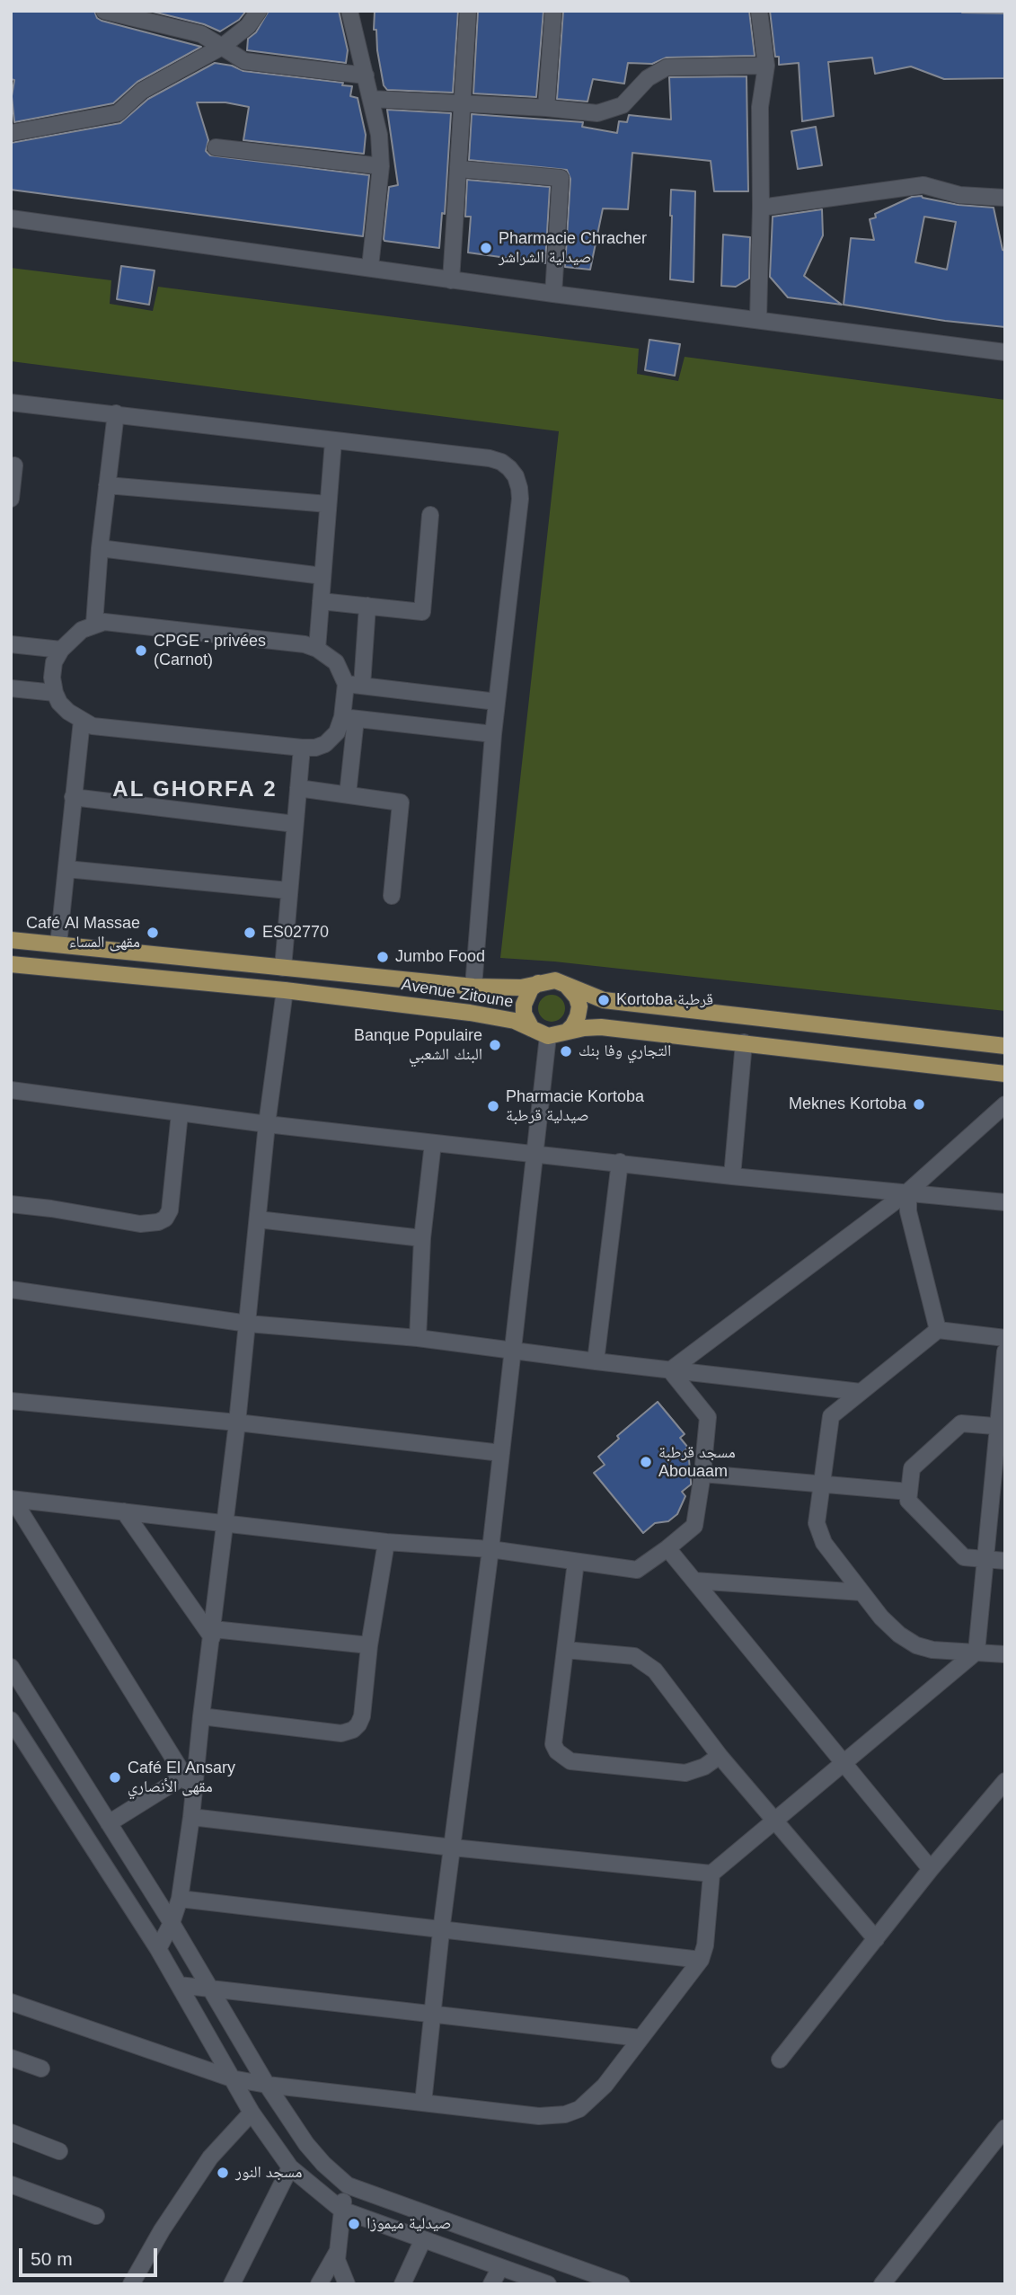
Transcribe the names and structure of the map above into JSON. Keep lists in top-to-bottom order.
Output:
{
  "streets": {
    "main road": ["Avenue Zitoune"]
  },
  "districts": ["AL GHORFA 2"],
  "places": [
    "Pharmacie Chracher صيدلية الشراشر",
    "CPGE - privées (Carnot)",
    "Café Al Massae مقهى المساء",
    "ES02770",
    "Jumbo Food",
    "Kortoba قرطبة",
    "Banque Populaire البنك الشعبي",
    "التجاري وفا بنك",
    "Meknes Kortoba",
    "Pharmacie Kortoba صيدلية قرطبة",
    "مسجد قرطبة Abouaam",
    "Café El Ansary مقهى الأنصاري",
    "مسجد النور",
    "صيدلية ميموزا"
  ],
  "scale_bar": "50 m"
}
